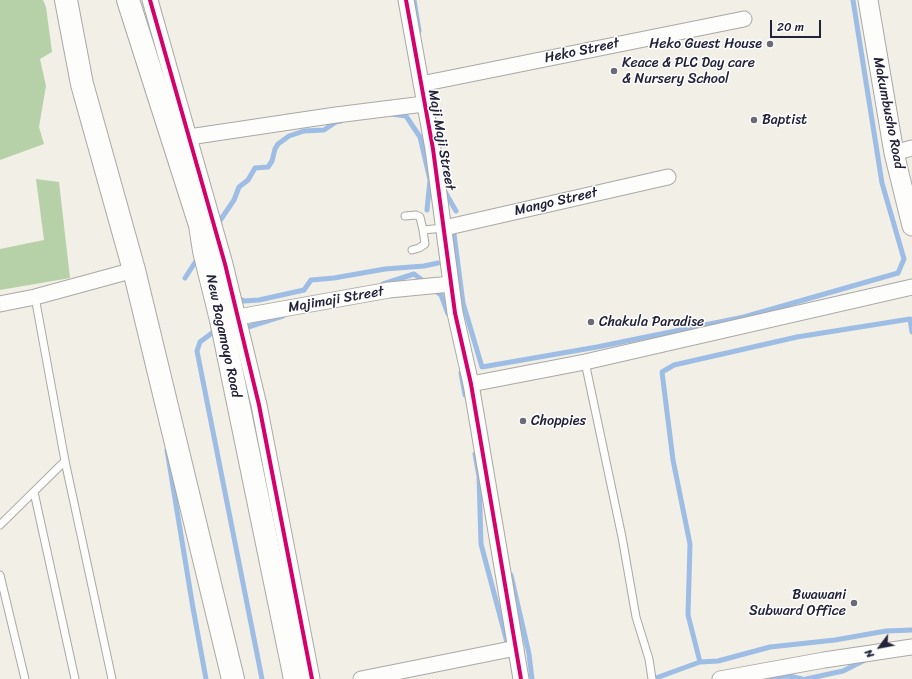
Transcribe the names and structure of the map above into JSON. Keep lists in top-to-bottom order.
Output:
{
  "streets": {
    "highway": ["New Bagamoyo Road"],
    "street": [
      "Heko Street",
      "Makumbusho Road",
      "Maji Maji Street",
      "Mango Street",
      "Majimaji Street"
    ]
  },
  "crossings": [
    ["Heko Street", "Maji Maji Street"],
    ["Maji Maji Street", "Mango Street"],
    ["Maji Maji Street", "Majimaji Street"],
    ["Majimaji Street", "New Bagamoyo Road"]
  ],
  "places": [
    "Heko Guest House",
    "Keace & PLC Day care & Nursery School",
    "Baptist",
    "Chakula Paradise",
    "Choppies",
    "Bwawani Subward Office"
  ],
  "scale_bar": "20 m",
  "north": "bottom left"
}
